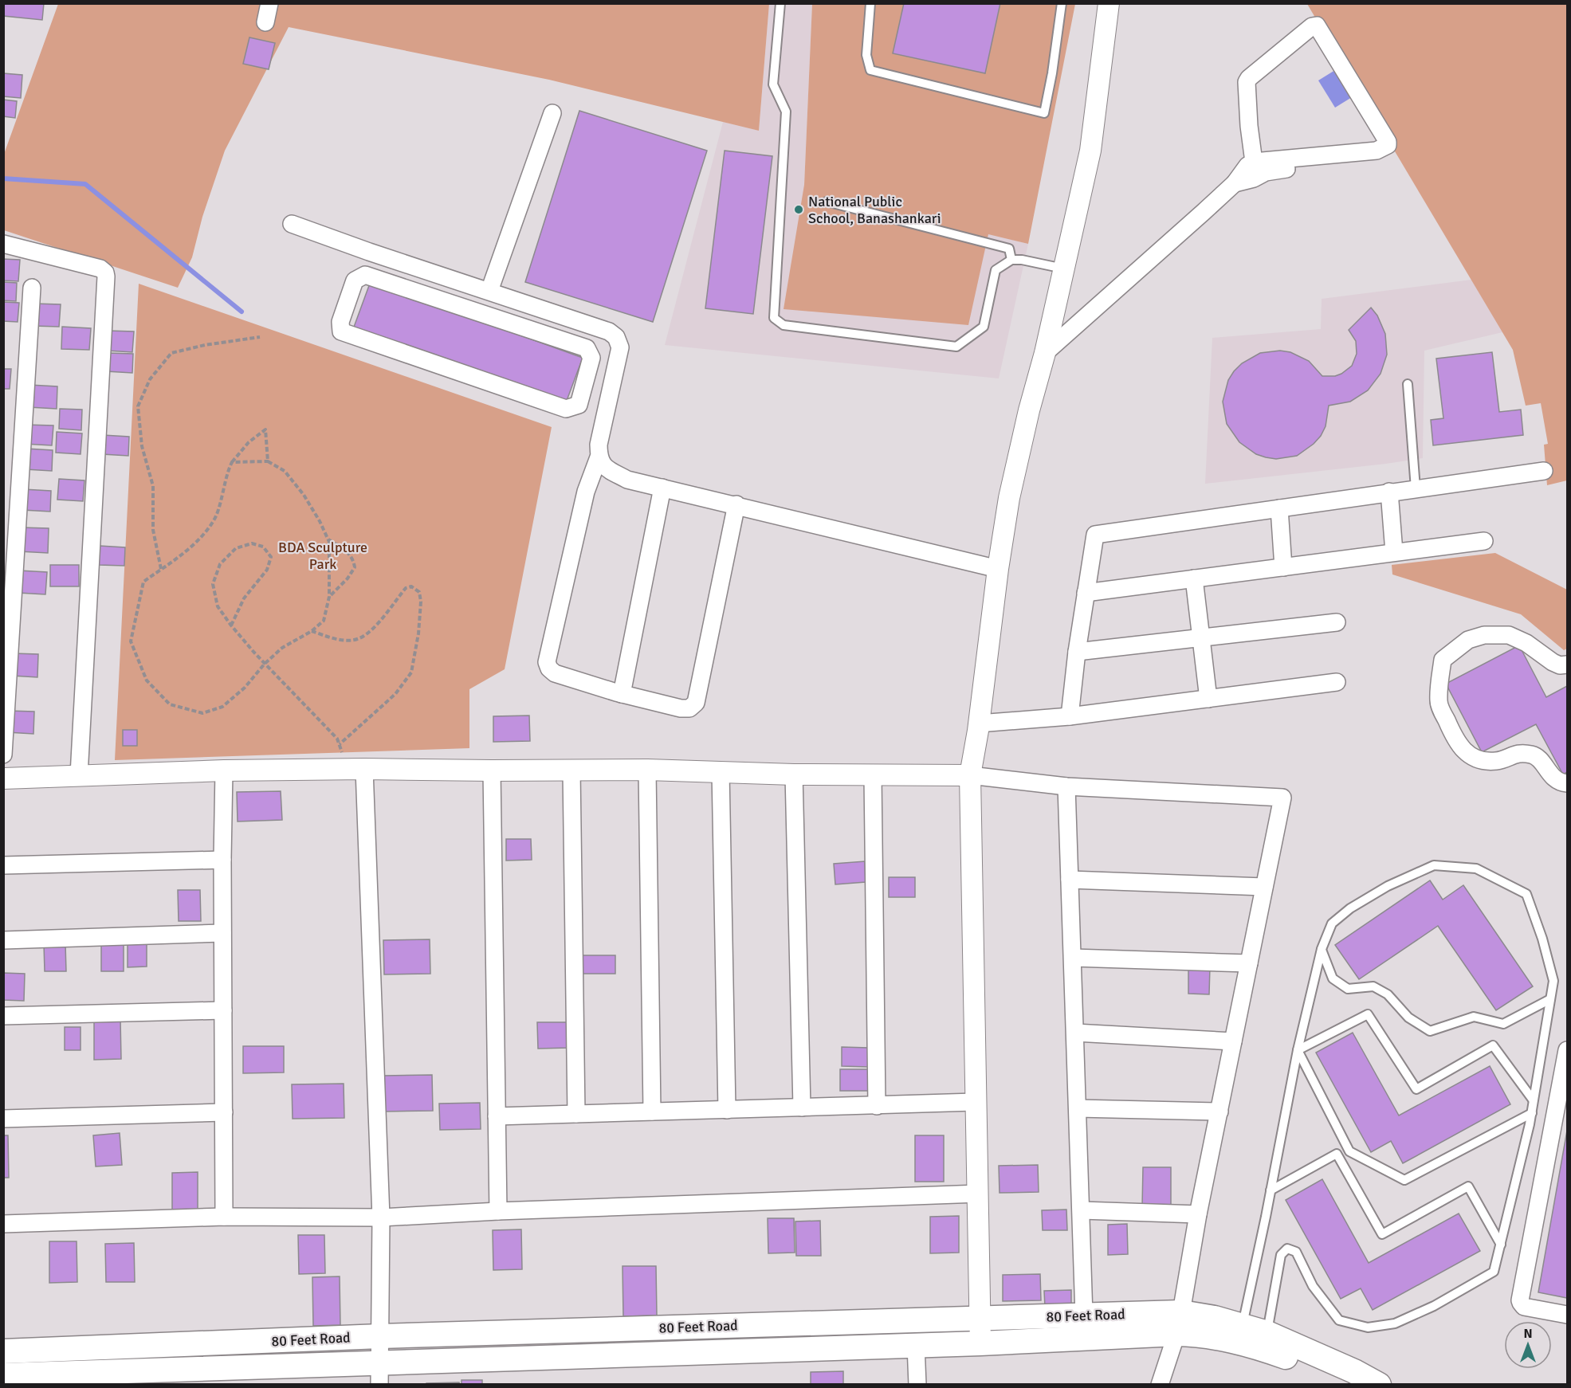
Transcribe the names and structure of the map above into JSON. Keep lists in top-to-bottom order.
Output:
{
  "streets": {
    "main road": ["80 Feet Road"]
  },
  "parks": ["BDA Sculpture Park"],
  "places": ["National Public School, Banashankari"],
  "north": "top"
}
